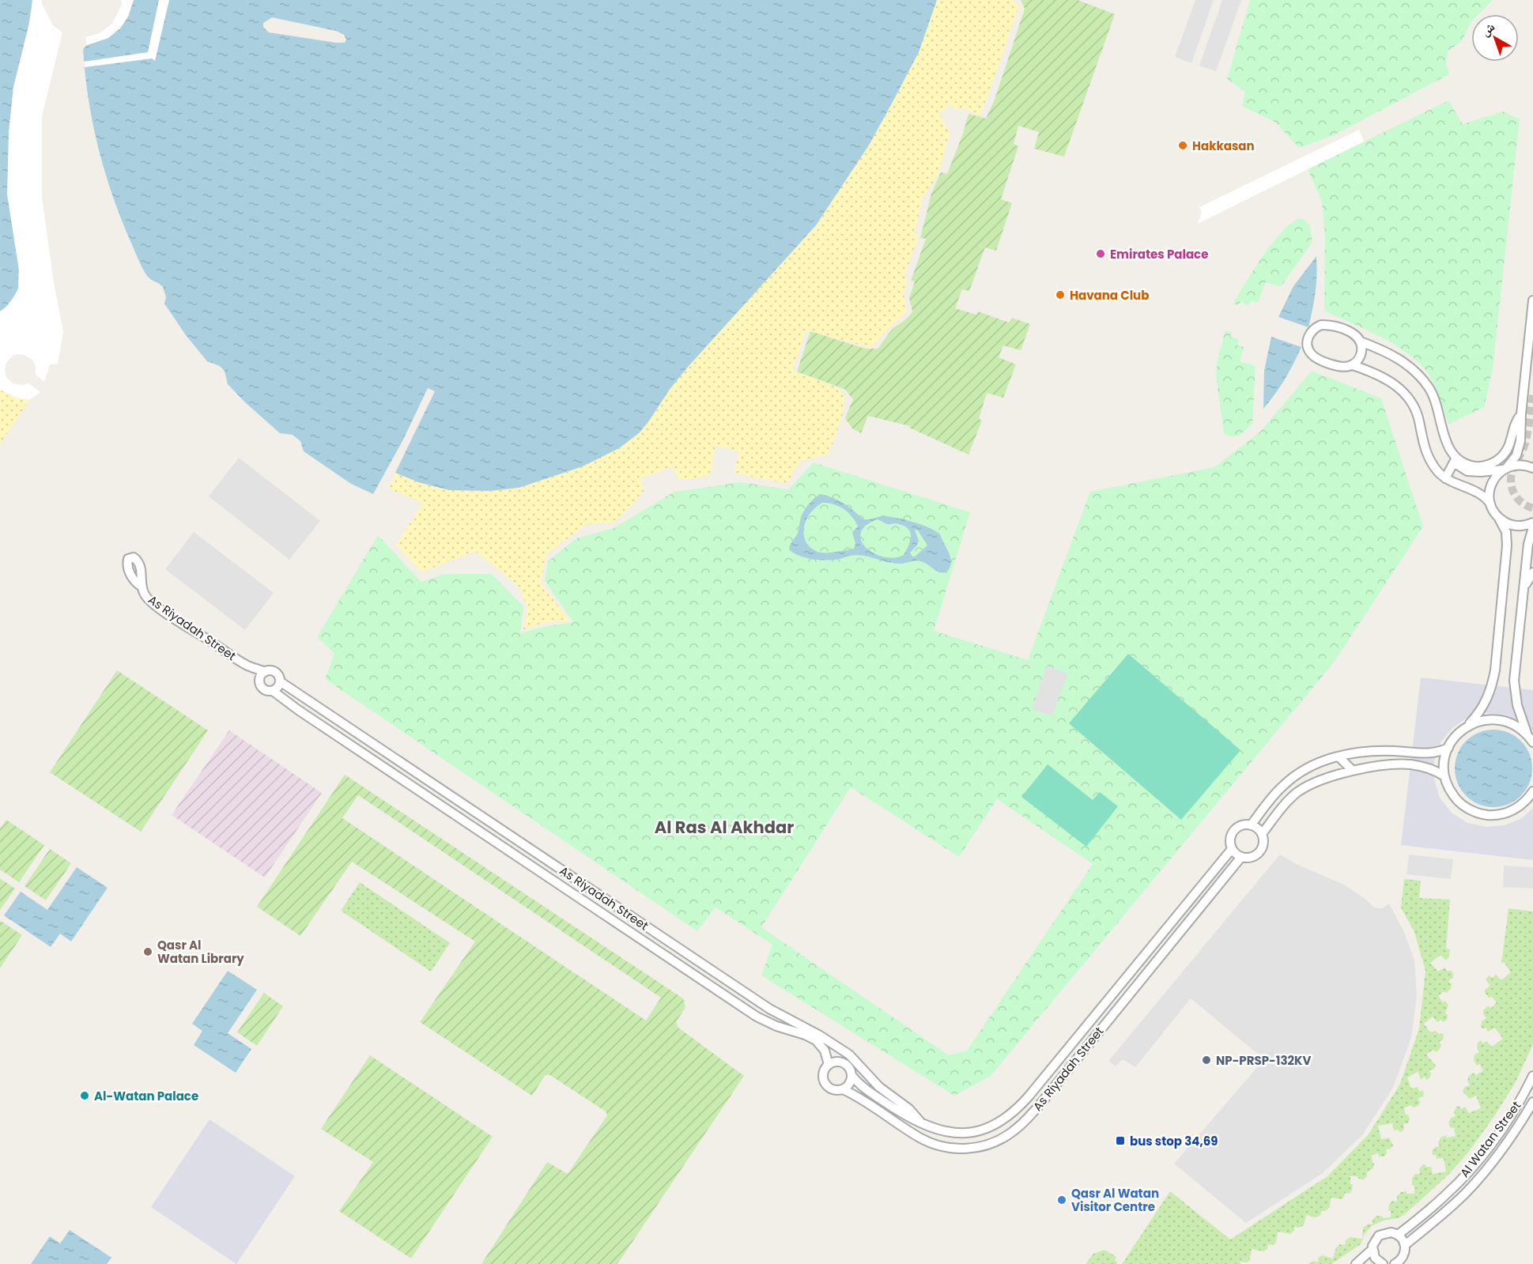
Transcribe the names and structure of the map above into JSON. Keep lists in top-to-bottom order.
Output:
{
  "streets": {
    "street": ["As Riyadah Street", "Al Watan Street"]
  },
  "districts": ["Al Ras Al Akhdar"],
  "places": {
    "other": [
      "Hakkasan",
      "Emirates Palace",
      "Havana Club",
      "Qasr Al Watan Library",
      "NP-PRSP-132KV",
      "Al-Watan Palace",
      "Qasr Al Watan Visitor Centre"
    ],
    "transit": ["bus stop 34,69"]
  },
  "north": "top left"
}
